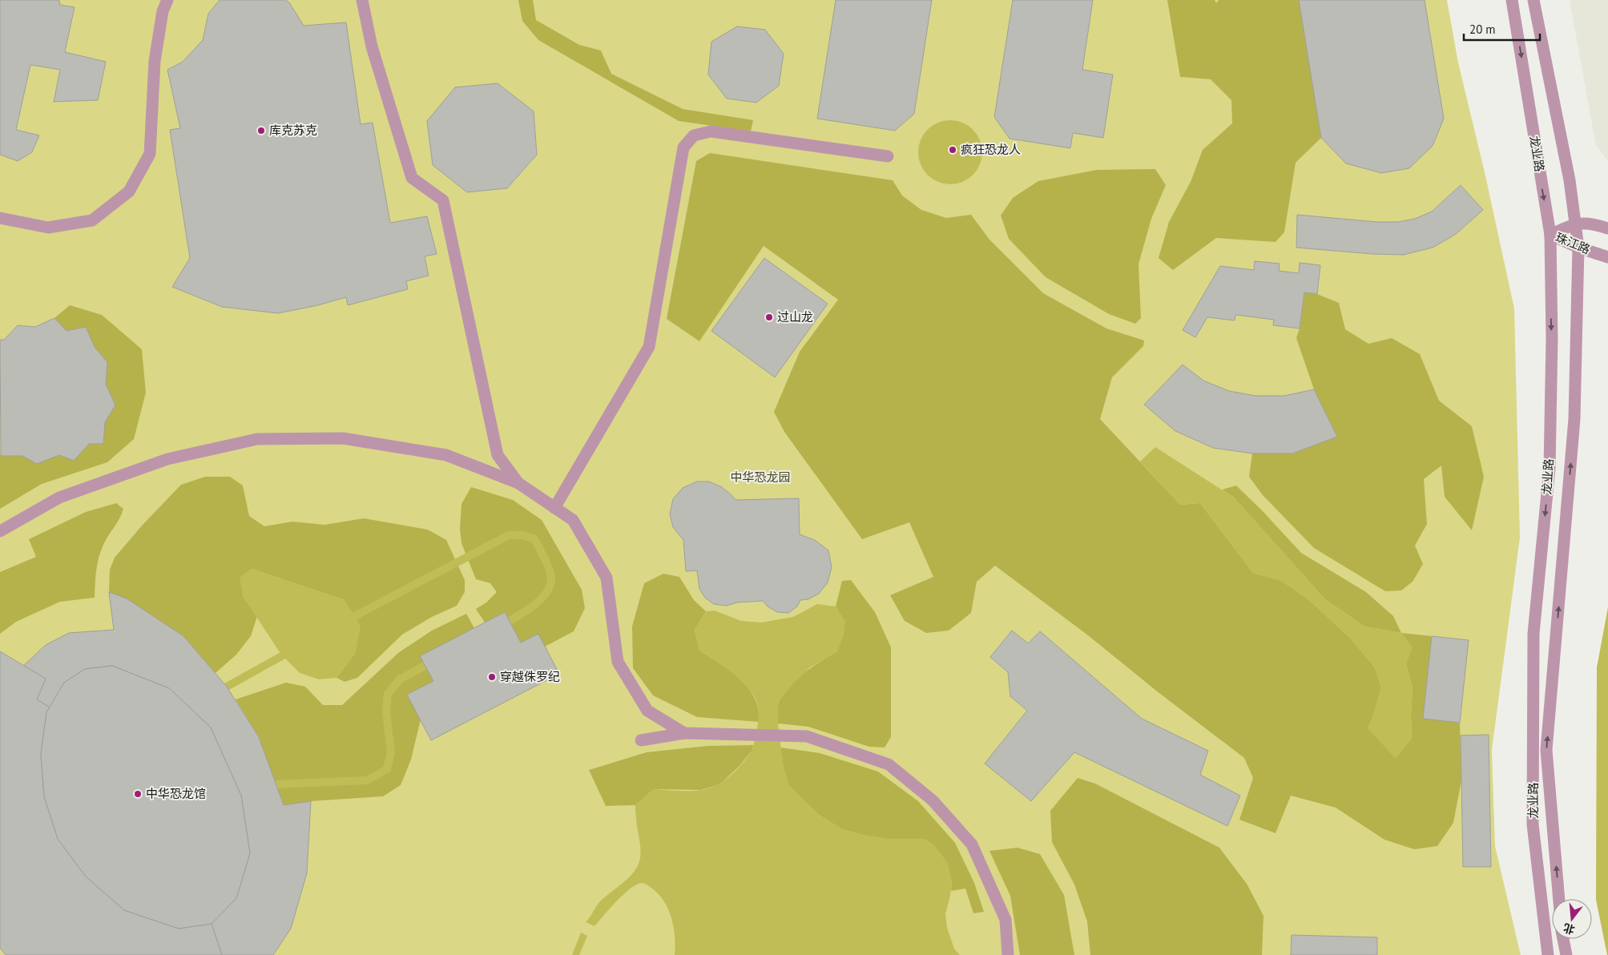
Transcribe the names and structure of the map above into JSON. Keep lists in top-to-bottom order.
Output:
{
  "streets": {
    "street": ["龙业路", "珠江路"]
  },
  "crossings": [
    ["龙业路", "珠江路"]
  ],
  "parks": ["中华恐龙园"],
  "places": [
    "库克苏克",
    "疯狂恐龙人",
    "过山龙",
    "穿越侏罗纪",
    "中华恐龙馆"
  ],
  "scale_bar": "20 m",
  "north": "bottom"
}
